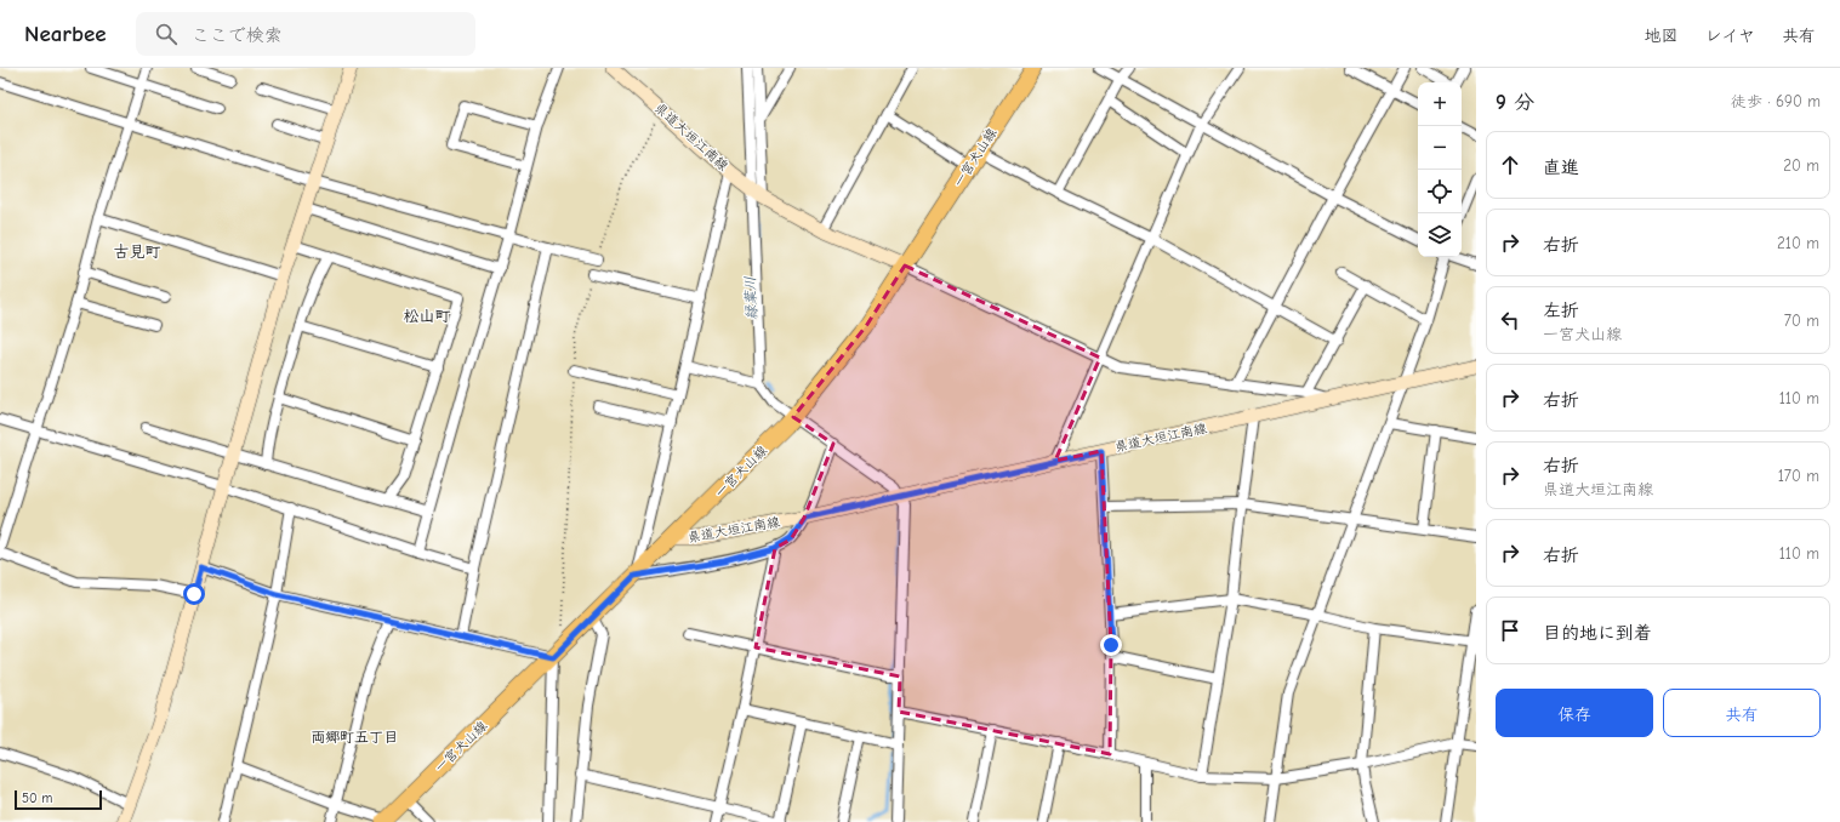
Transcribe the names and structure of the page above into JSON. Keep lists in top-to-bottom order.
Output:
{
  "streets": {
    "main road": ["県道大垣江南線", "一宮犬山線"]
  },
  "crossings": [
    ["県道大垣江南線", "一宮犬山線"]
  ],
  "districts": ["古見町", "松山町", "両郷町五丁目"],
  "water": ["縁葉川"],
  "scale_bar": "50 m",
  "page": {
    "header": "Nearbee",
    "search": "ここで検索",
    "nav": ["地図", "レイヤ", "共有"],
    "heading": ["9 分", "徒歩 · 690 m"],
    "map_buttons": ["+", "−"],
    "list": [
      ["直進", "20 m"],
      ["右折", "210 m"],
      ["左折", "一宮犬山線", "70 m"],
      ["右折", "110 m"],
      ["右折", "県道大垣江南線", "170 m"],
      ["右折", "110 m"],
      "目的地に到着"
    ],
    "buttons": ["保存", "共有"],
    "scale": "50 m"
  }
}
